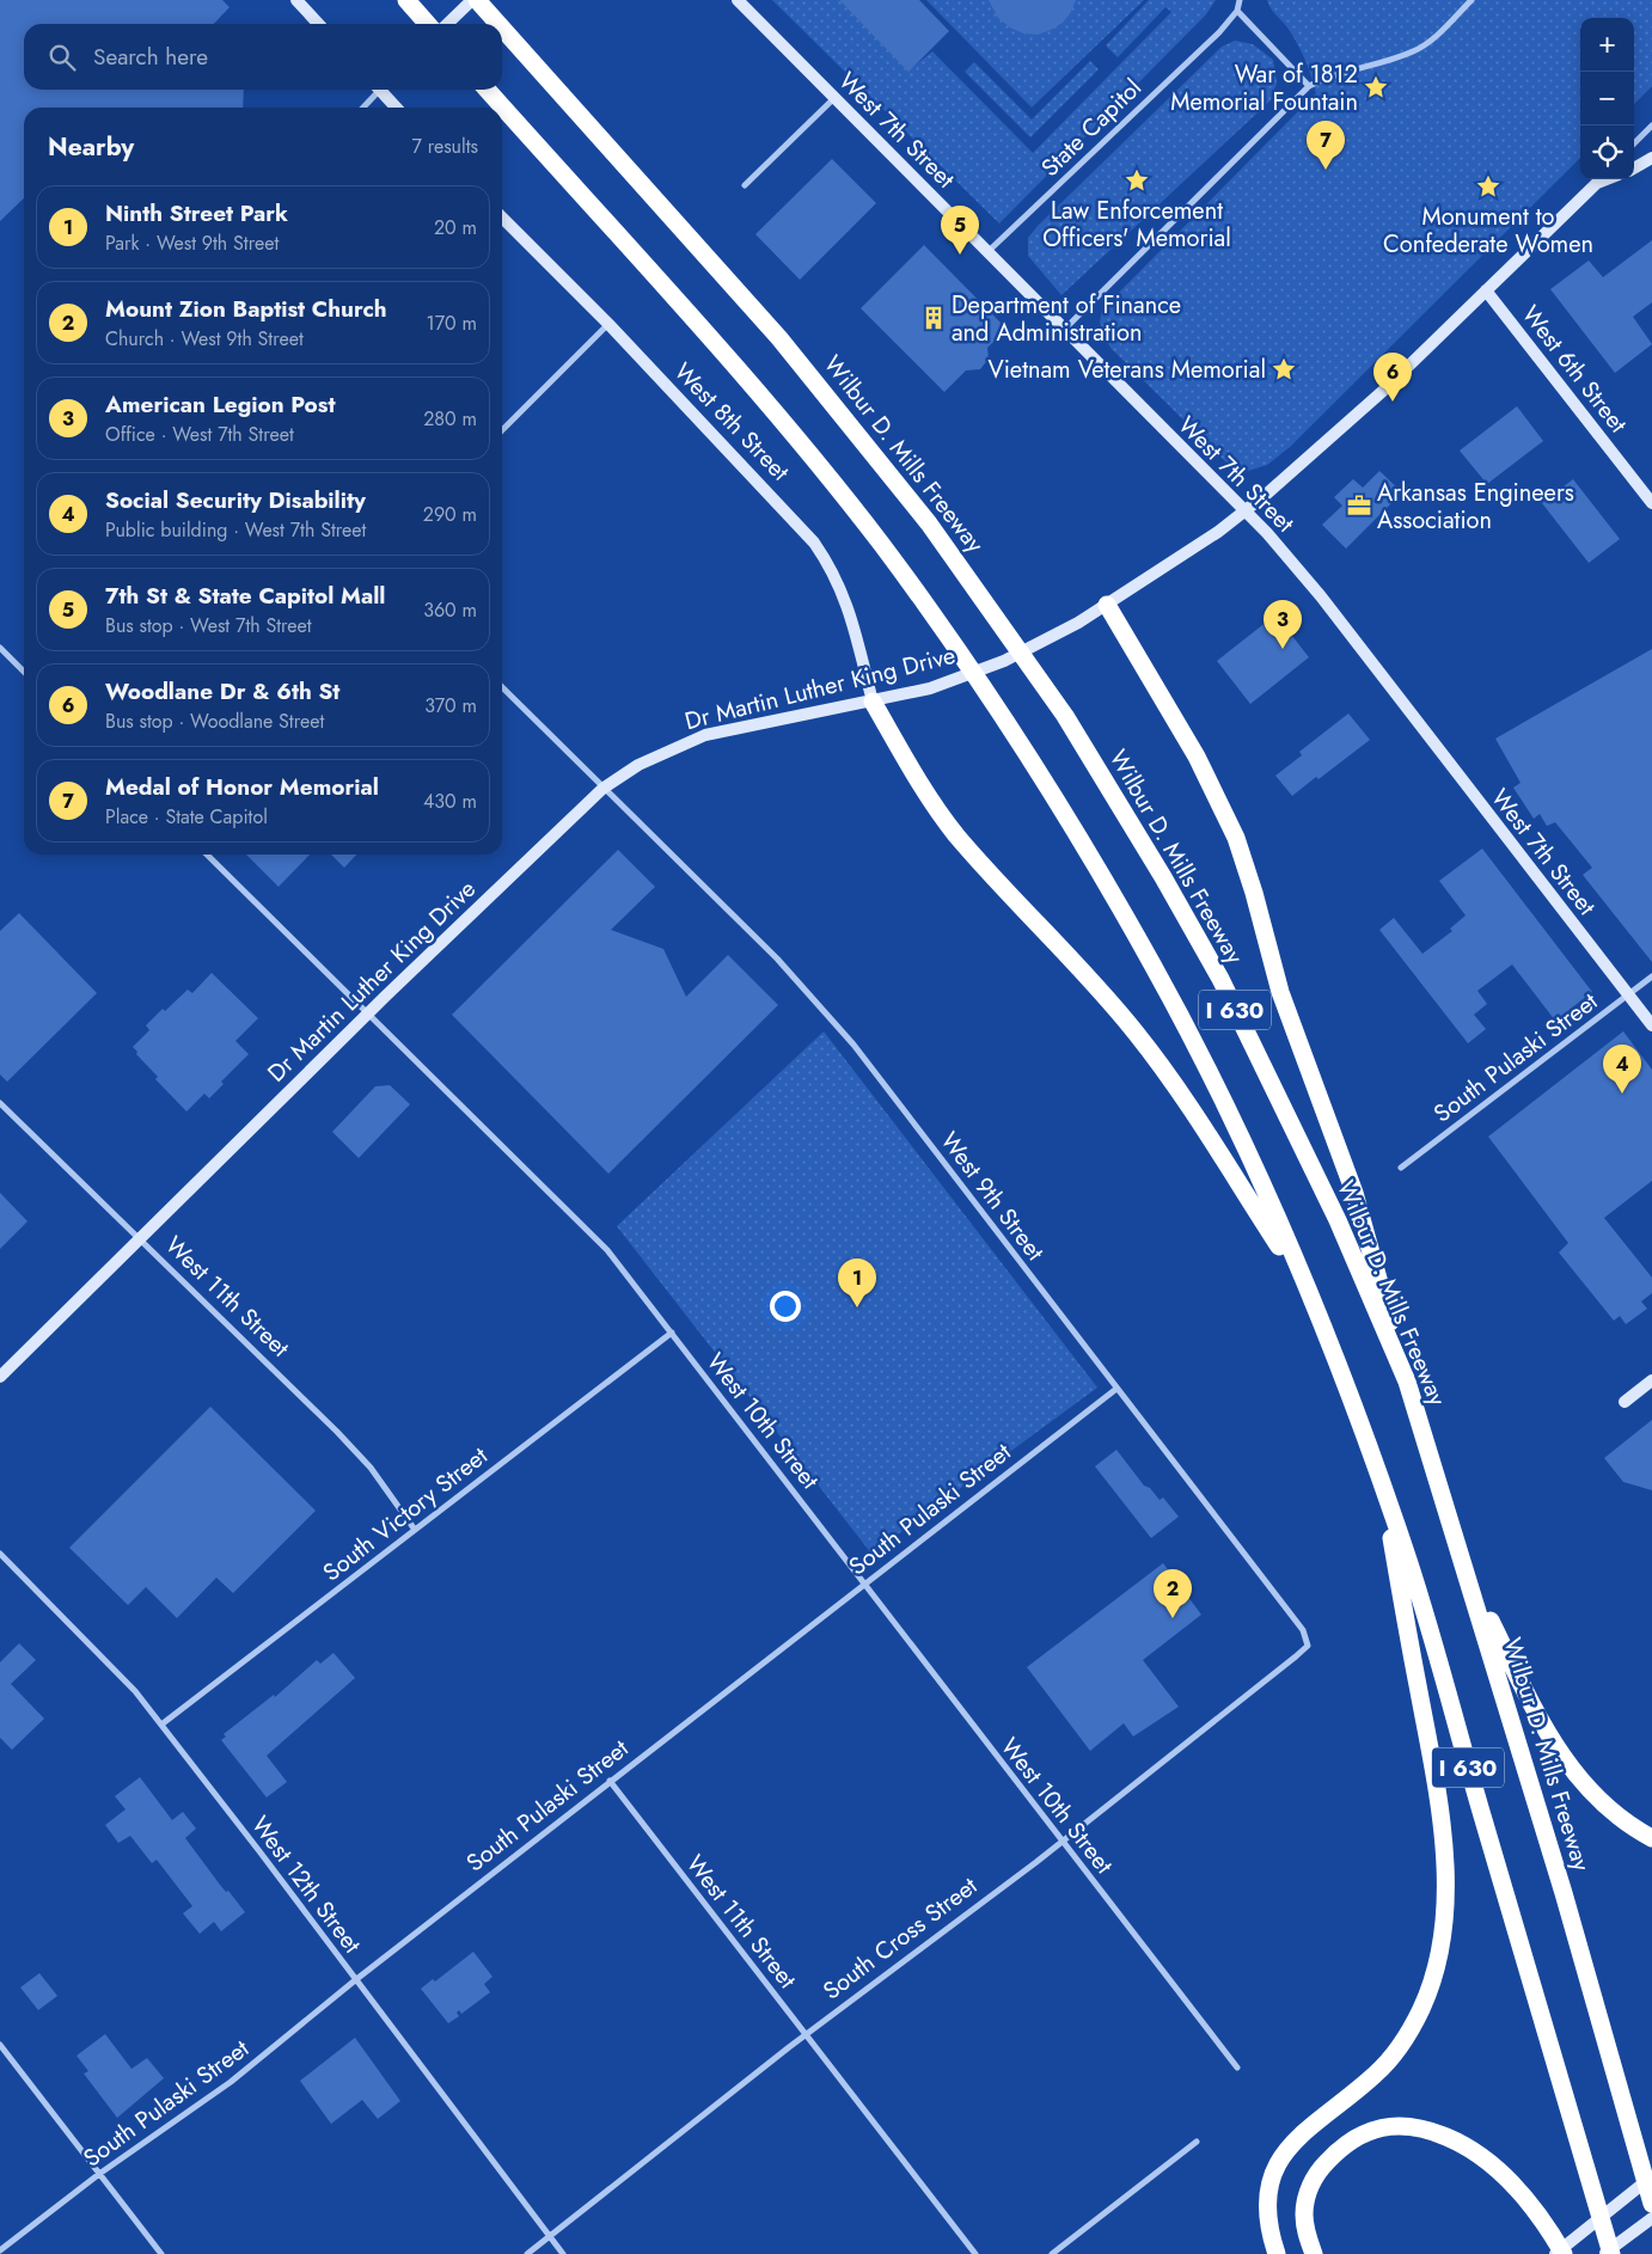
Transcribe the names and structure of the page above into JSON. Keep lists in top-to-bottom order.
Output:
{
  "streets": {
    "highway": ["Wilbur D. Mills Freeway", "I 630"],
    "street": [
      "State Capitol",
      "West 7th Street",
      "West 6th Street",
      "West 8th Street",
      "Dr Martin Luther King Drive",
      "South Pulaski Street",
      "West 9th Street",
      "West 11th Street",
      "West 10th Street",
      "South Victory Street",
      "West 12th Street",
      "South Cross Street"
    ]
  },
  "crossings": [
    ["State Capitol", "West 7th Street"],
    ["West 7th Street", "Dr Martin Luther King Drive"],
    ["West 7th Street", "South Pulaski Street"],
    ["West 6th Street", "Dr Martin Luther King Drive"],
    ["West 8th Street", "Dr Martin Luther King Drive"],
    ["Dr Martin Luther King Drive", "West 9th Street"],
    ["Dr Martin Luther King Drive", "West 11th Street"],
    ["Dr Martin Luther King Drive", "West 10th Street"],
    ["South Pulaski Street", "West 9th Street"],
    ["South Pulaski Street", "West 11th Street"],
    ["South Pulaski Street", "West 10th Street"],
    ["South Pulaski Street", "West 12th Street"],
    ["West 9th Street", "South Cross Street"],
    ["West 11th Street", "South Victory Street"],
    ["West 11th Street", "South Cross Street"],
    ["West 10th Street", "South Victory Street"],
    ["West 10th Street", "South Cross Street"],
    ["South Victory Street", "West 12th Street"],
    ["West 12th Street", "South Cross Street"]
  ],
  "places": {
    "place": [
      "War of 1812 Memorial Fountain",
      "Law Enforcement Officers' Memorial",
      "Monument to Confederate Women",
      "Vietnam Veterans Memorial"
    ],
    "building": ["Department of Finance and Administration"],
    "office": ["Arkansas Engineers Association"]
  },
  "page": {
    "map_buttons": ["+", "−"],
    "search": "Search here",
    "heading": ["Nearby", "7 results"],
    "pins": [
      "7",
      "5",
      "6",
      "3",
      "4",
      "1",
      "2"
    ],
    "list": [
      {
        "mark": "1",
        "name": "Ninth Street Park",
        "note": "Park · West 9th Street",
        "value": "20 m"
      },
      {
        "mark": "2",
        "name": "Mount Zion Baptist Church",
        "note": "Church · West 9th Street",
        "value": "170 m"
      },
      {
        "mark": "3",
        "name": "American Legion Post",
        "note": "Office · West 7th Street",
        "value": "280 m"
      },
      {
        "mark": "4",
        "name": "Social Security Disability",
        "note": "Public building · West 7th Street",
        "value": "290 m"
      },
      {
        "mark": "5",
        "name": "7th St & State Capitol Mall",
        "note": "Bus stop · West 7th Street",
        "value": "360 m"
      },
      {
        "mark": "6",
        "name": "Woodlane Dr & 6th St",
        "note": "Bus stop · Woodlane Street",
        "value": "370 m"
      },
      {
        "mark": "7",
        "name": "Medal of Honor Memorial",
        "note": "Place · State Capitol",
        "value": "430 m"
      }
    ]
  }
}
